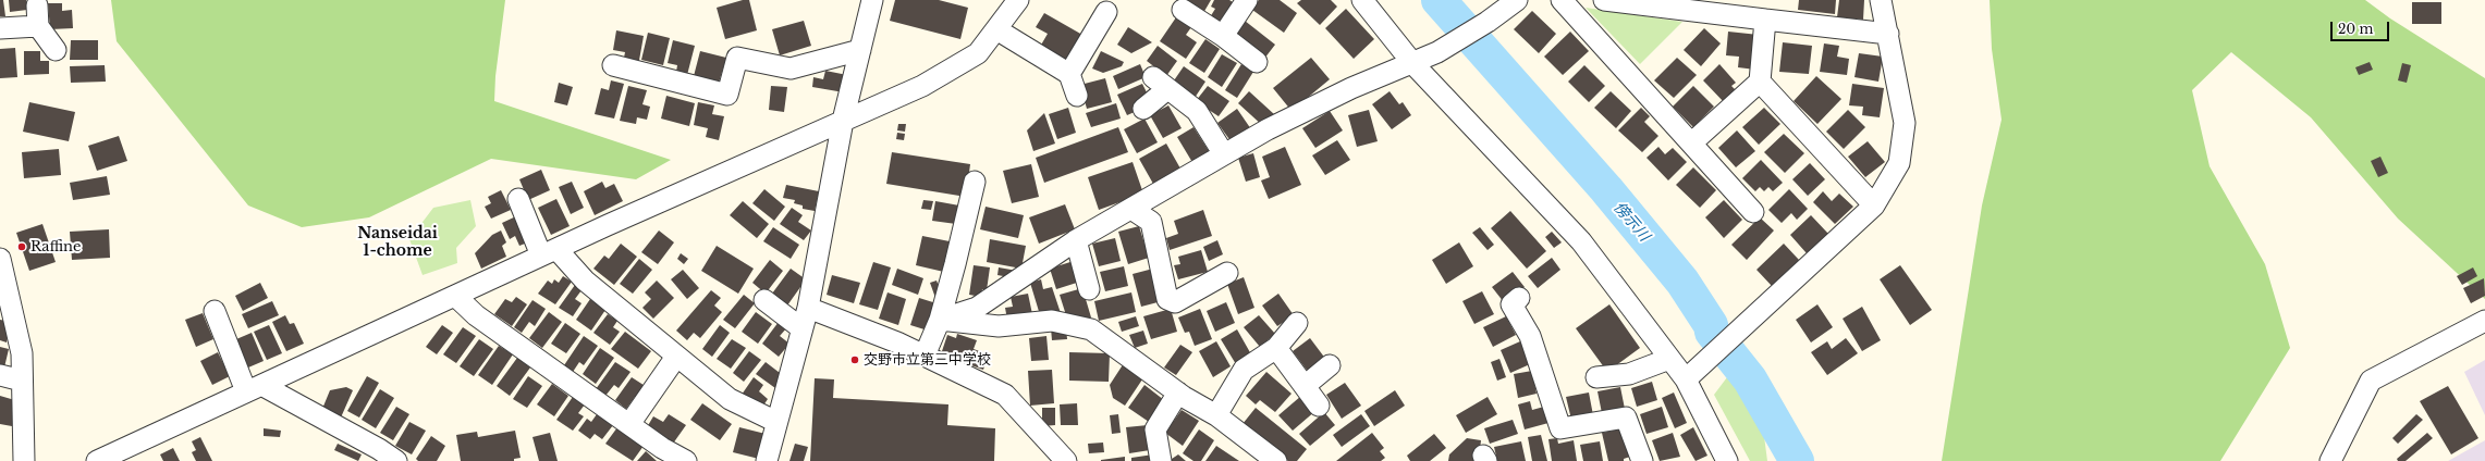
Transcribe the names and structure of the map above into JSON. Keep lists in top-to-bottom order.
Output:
{
  "districts": ["Nanseidai 1-chome"],
  "water": ["傍示川"],
  "places": ["Raffine", "交野市立第三中学校"],
  "scale_bar": "20 m"
}
